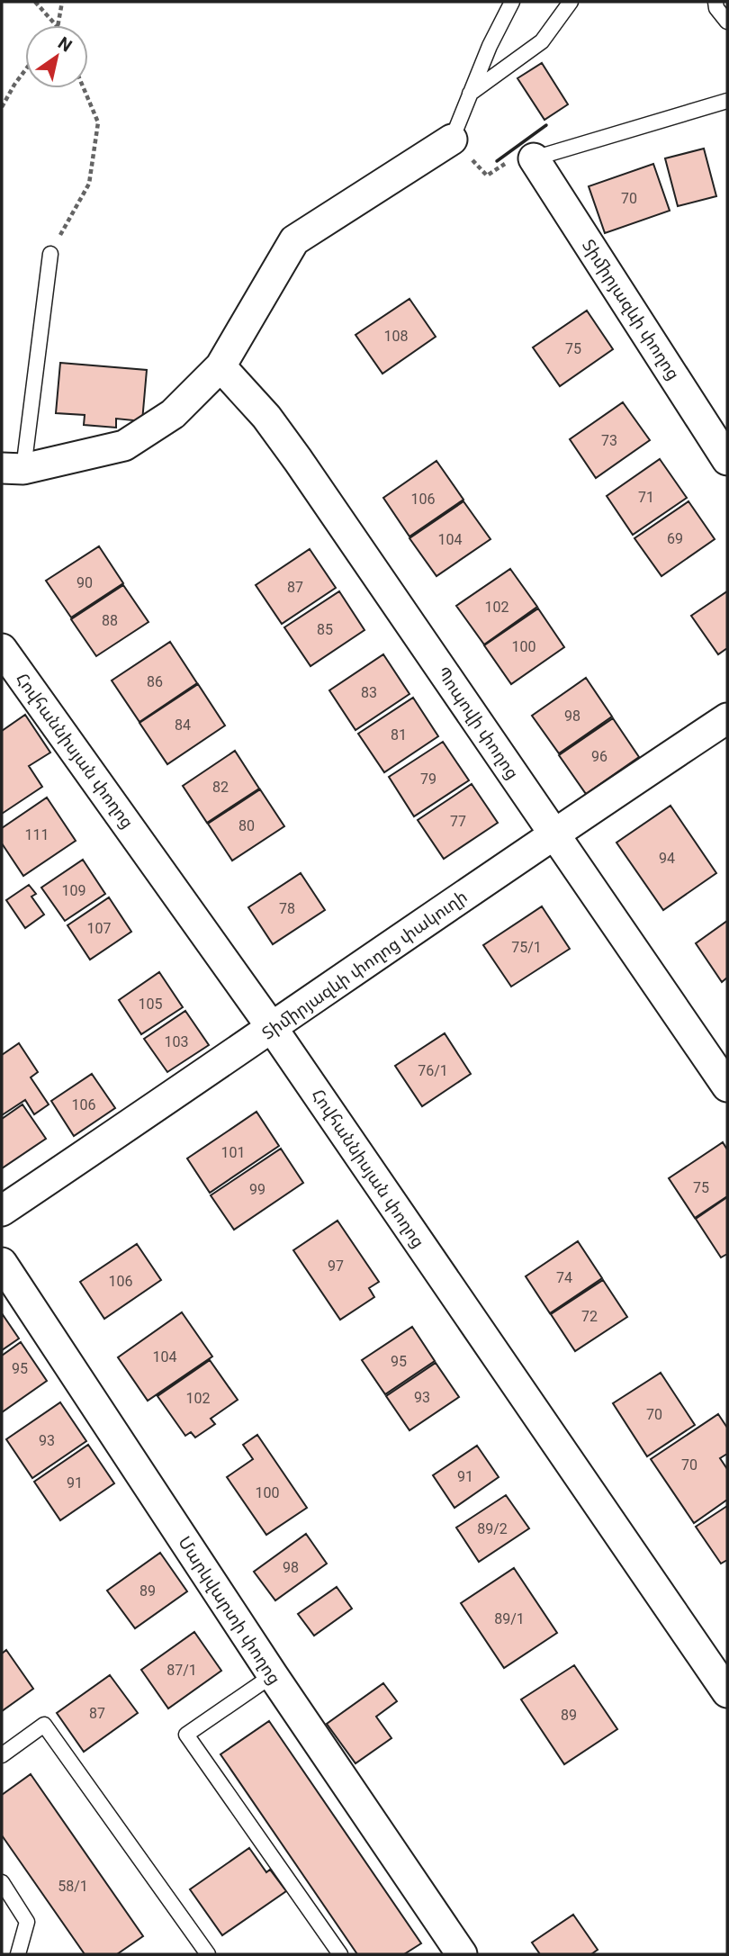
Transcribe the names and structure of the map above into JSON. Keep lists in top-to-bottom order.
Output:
{
  "streets": {
    "street": [
      "Տիմիրյազևի փողոց",
      "Պոպովի փողոց",
      "Հովհաննիսյան փողոց",
      "Տիմիրյազևի փողոց փակուղի",
      "Մարկվարտի փողոց"
    ]
  },
  "crossings": [
    ["Պոպովի փողոց", "Տիմիրյազևի փողոց փակուղի"],
    ["Հովհաննիսյան փողոց", "Տիմիրյազևի փողոց փակուղի"]
  ],
  "house_numbers": [
    "70",
    "108",
    "75",
    "73",
    "71",
    "106",
    "69",
    "104",
    "90",
    "87",
    "102",
    "88",
    "85",
    "100",
    "86",
    "83",
    "98",
    "84",
    "81",
    "96",
    "79",
    "82",
    "77",
    "80",
    "111",
    "94",
    "109",
    "78",
    "107",
    "75/1",
    "105",
    "103",
    "76/1",
    "106",
    "101",
    "75",
    "99",
    "97",
    "74",
    "106",
    "72",
    "104",
    "95",
    "95",
    "93",
    "102",
    "70",
    "93",
    "70",
    "91",
    "91",
    "100",
    "89/2",
    "98",
    "89",
    "89/1",
    "87/1",
    "87",
    "89",
    "58/1"
  ],
  "north": "top right"
}
